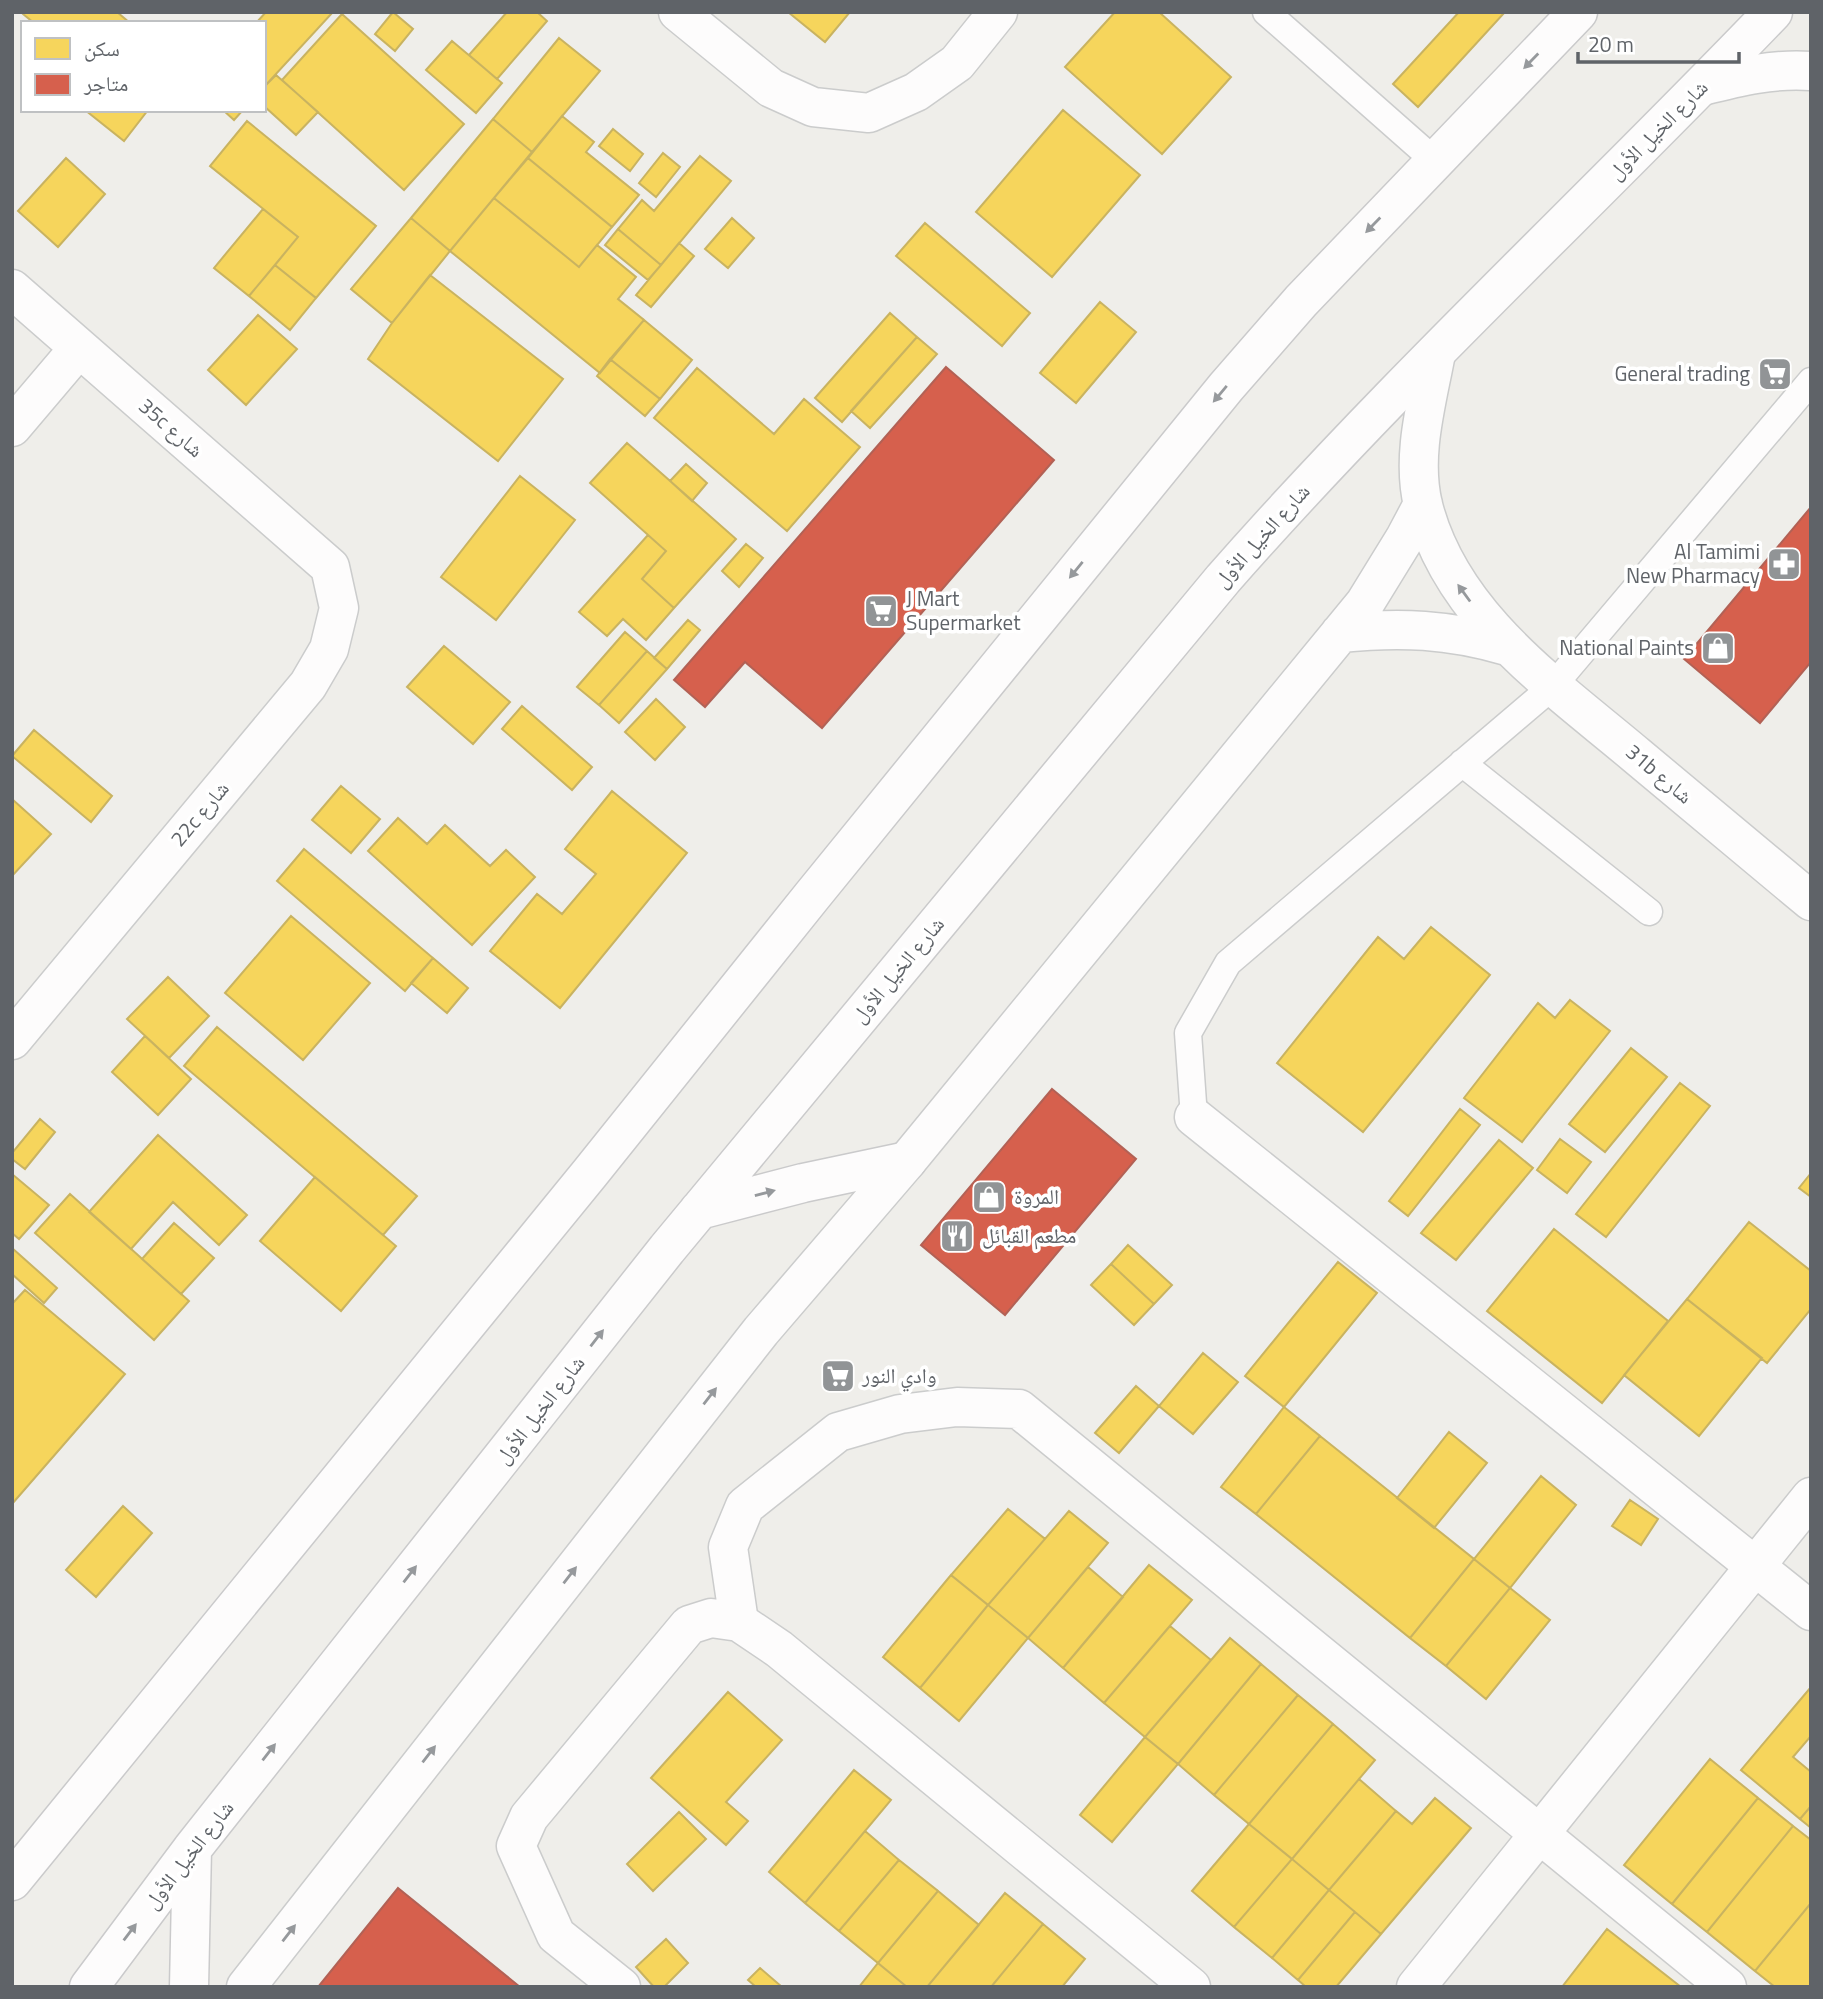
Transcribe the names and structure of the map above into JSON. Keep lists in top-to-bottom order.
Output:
{
  "streets": {
    "street": [
      "شارع الخيل الأول",
      "35c شارع",
      "31b شارع",
      "22c شارع"
    ]
  },
  "crossings": [
    ["شارع الخيل الأول", "31b شارع"],
    ["35c شارع", "22c شارع"]
  ],
  "places": {
    "supermarket": ["General trading", "J Mart Supermarket", "وادي النور"],
    "pharmacy": ["Al Tamimi New Pharmacy"],
    "shop": ["National Paints", "المروة"],
    "restaurant": ["مطعم القبائل"]
  },
  "legend": ["سكن", "متاجر"],
  "scale_bar": "20 m"
}
